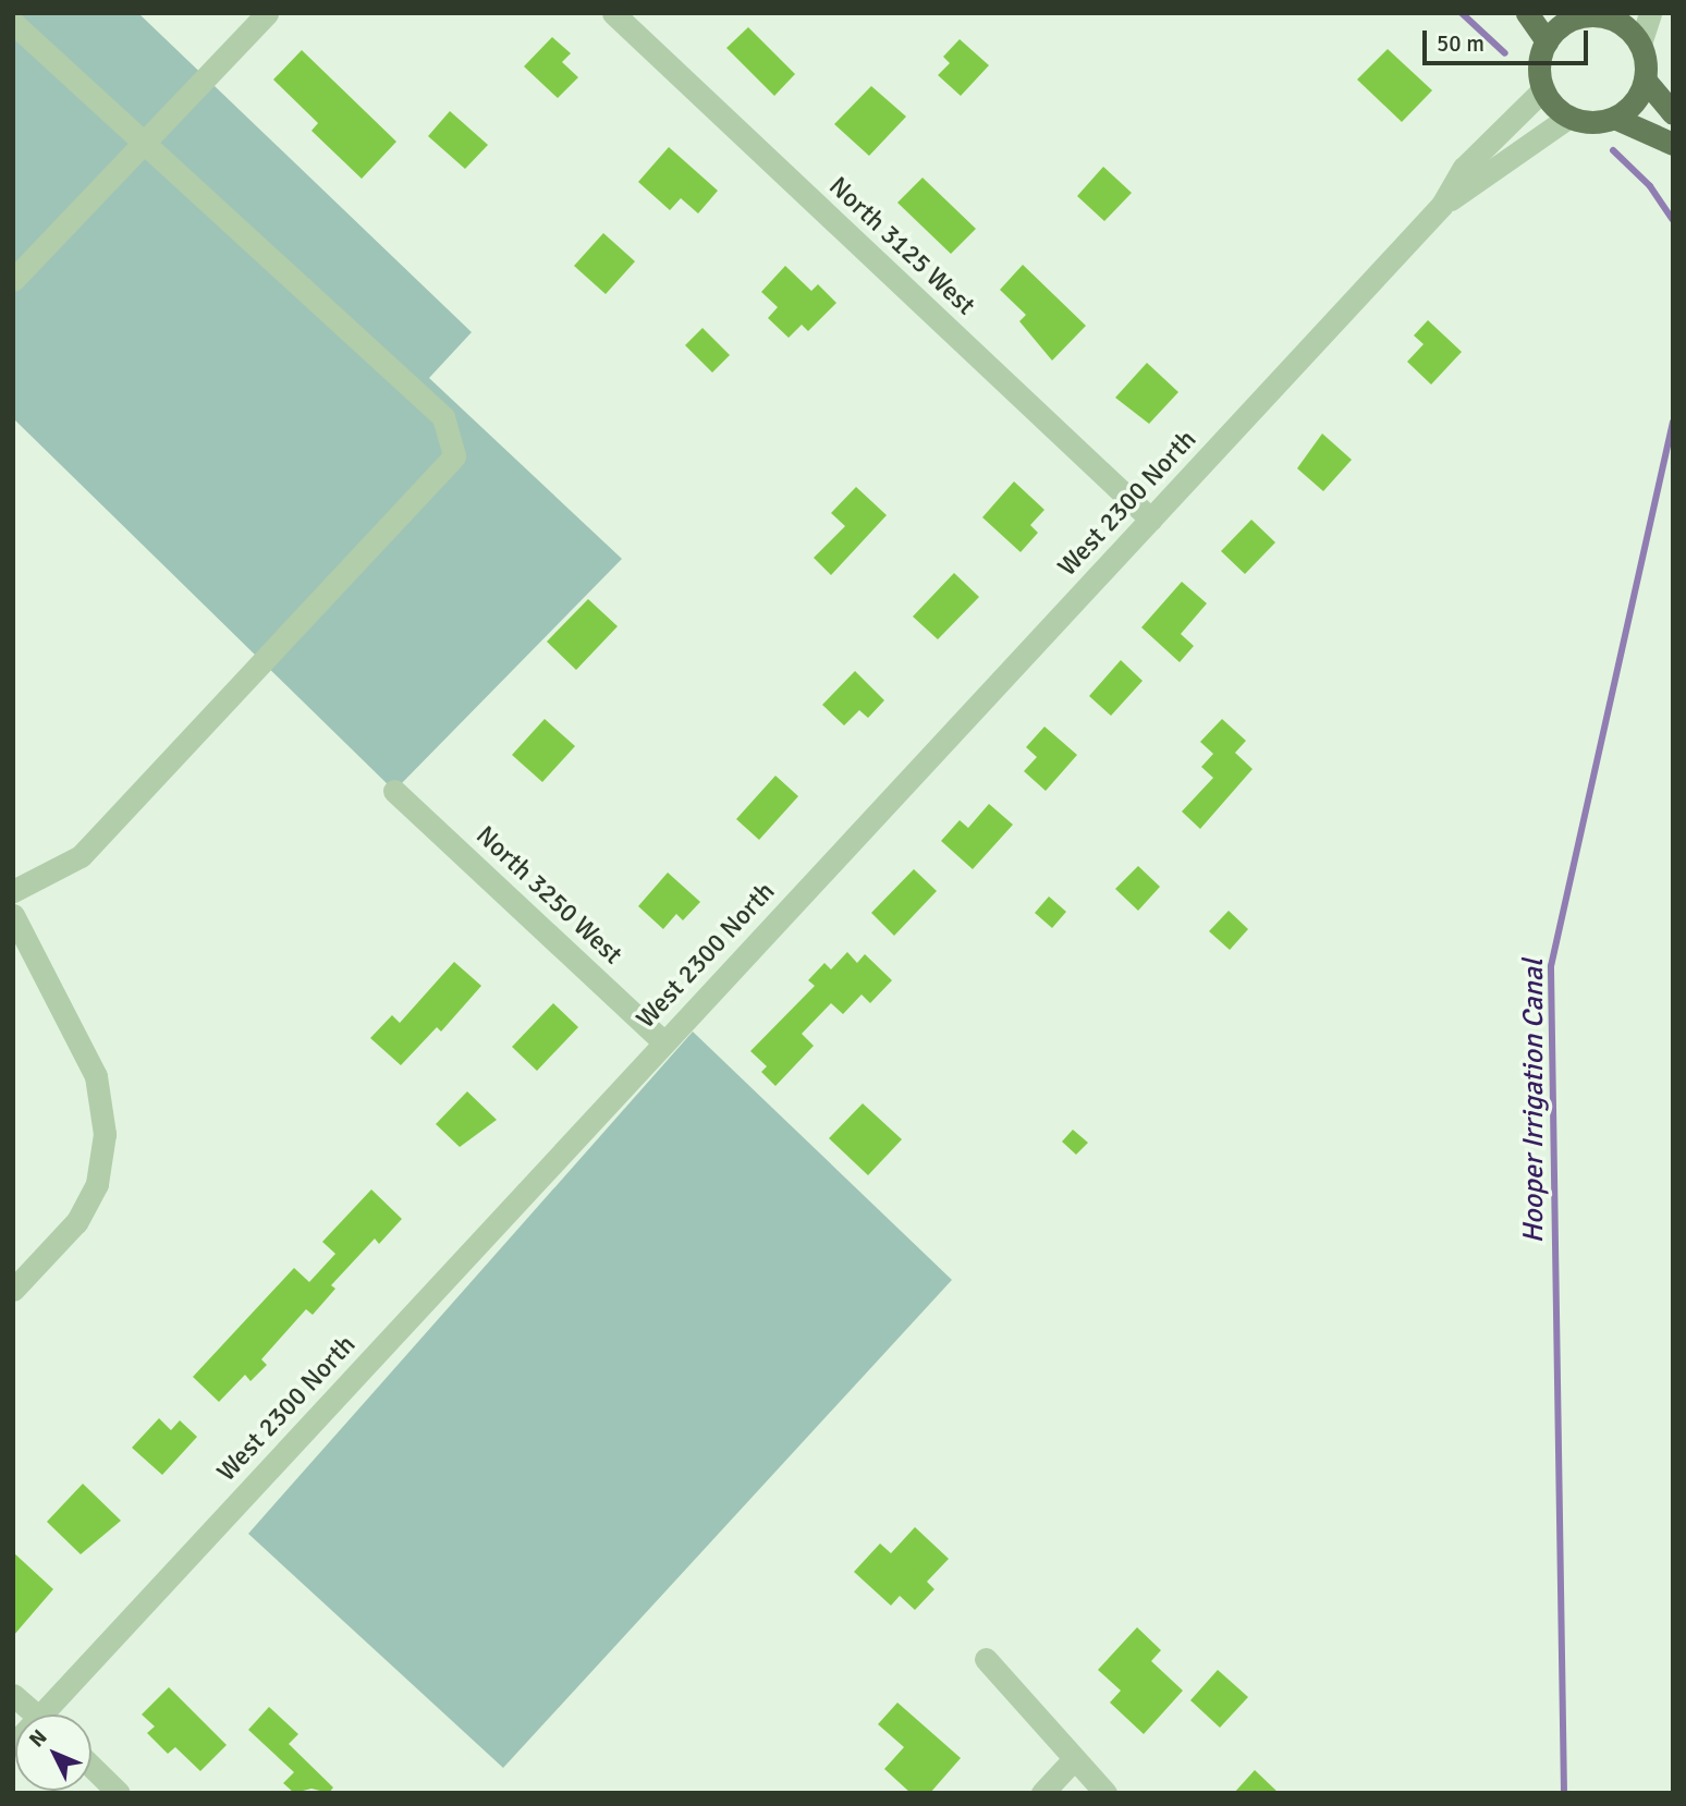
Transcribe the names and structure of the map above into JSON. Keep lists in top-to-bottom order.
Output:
{
  "streets": {
    "street": ["North 3125 West", "West 2300 North", "North 3250 West"]
  },
  "crossings": [
    ["North 3125 West", "West 2300 North"],
    ["West 2300 North", "North 3250 West"]
  ],
  "water": ["Hooper Irrigation Canal"],
  "scale_bar": "50 m",
  "north": "top left"
}
